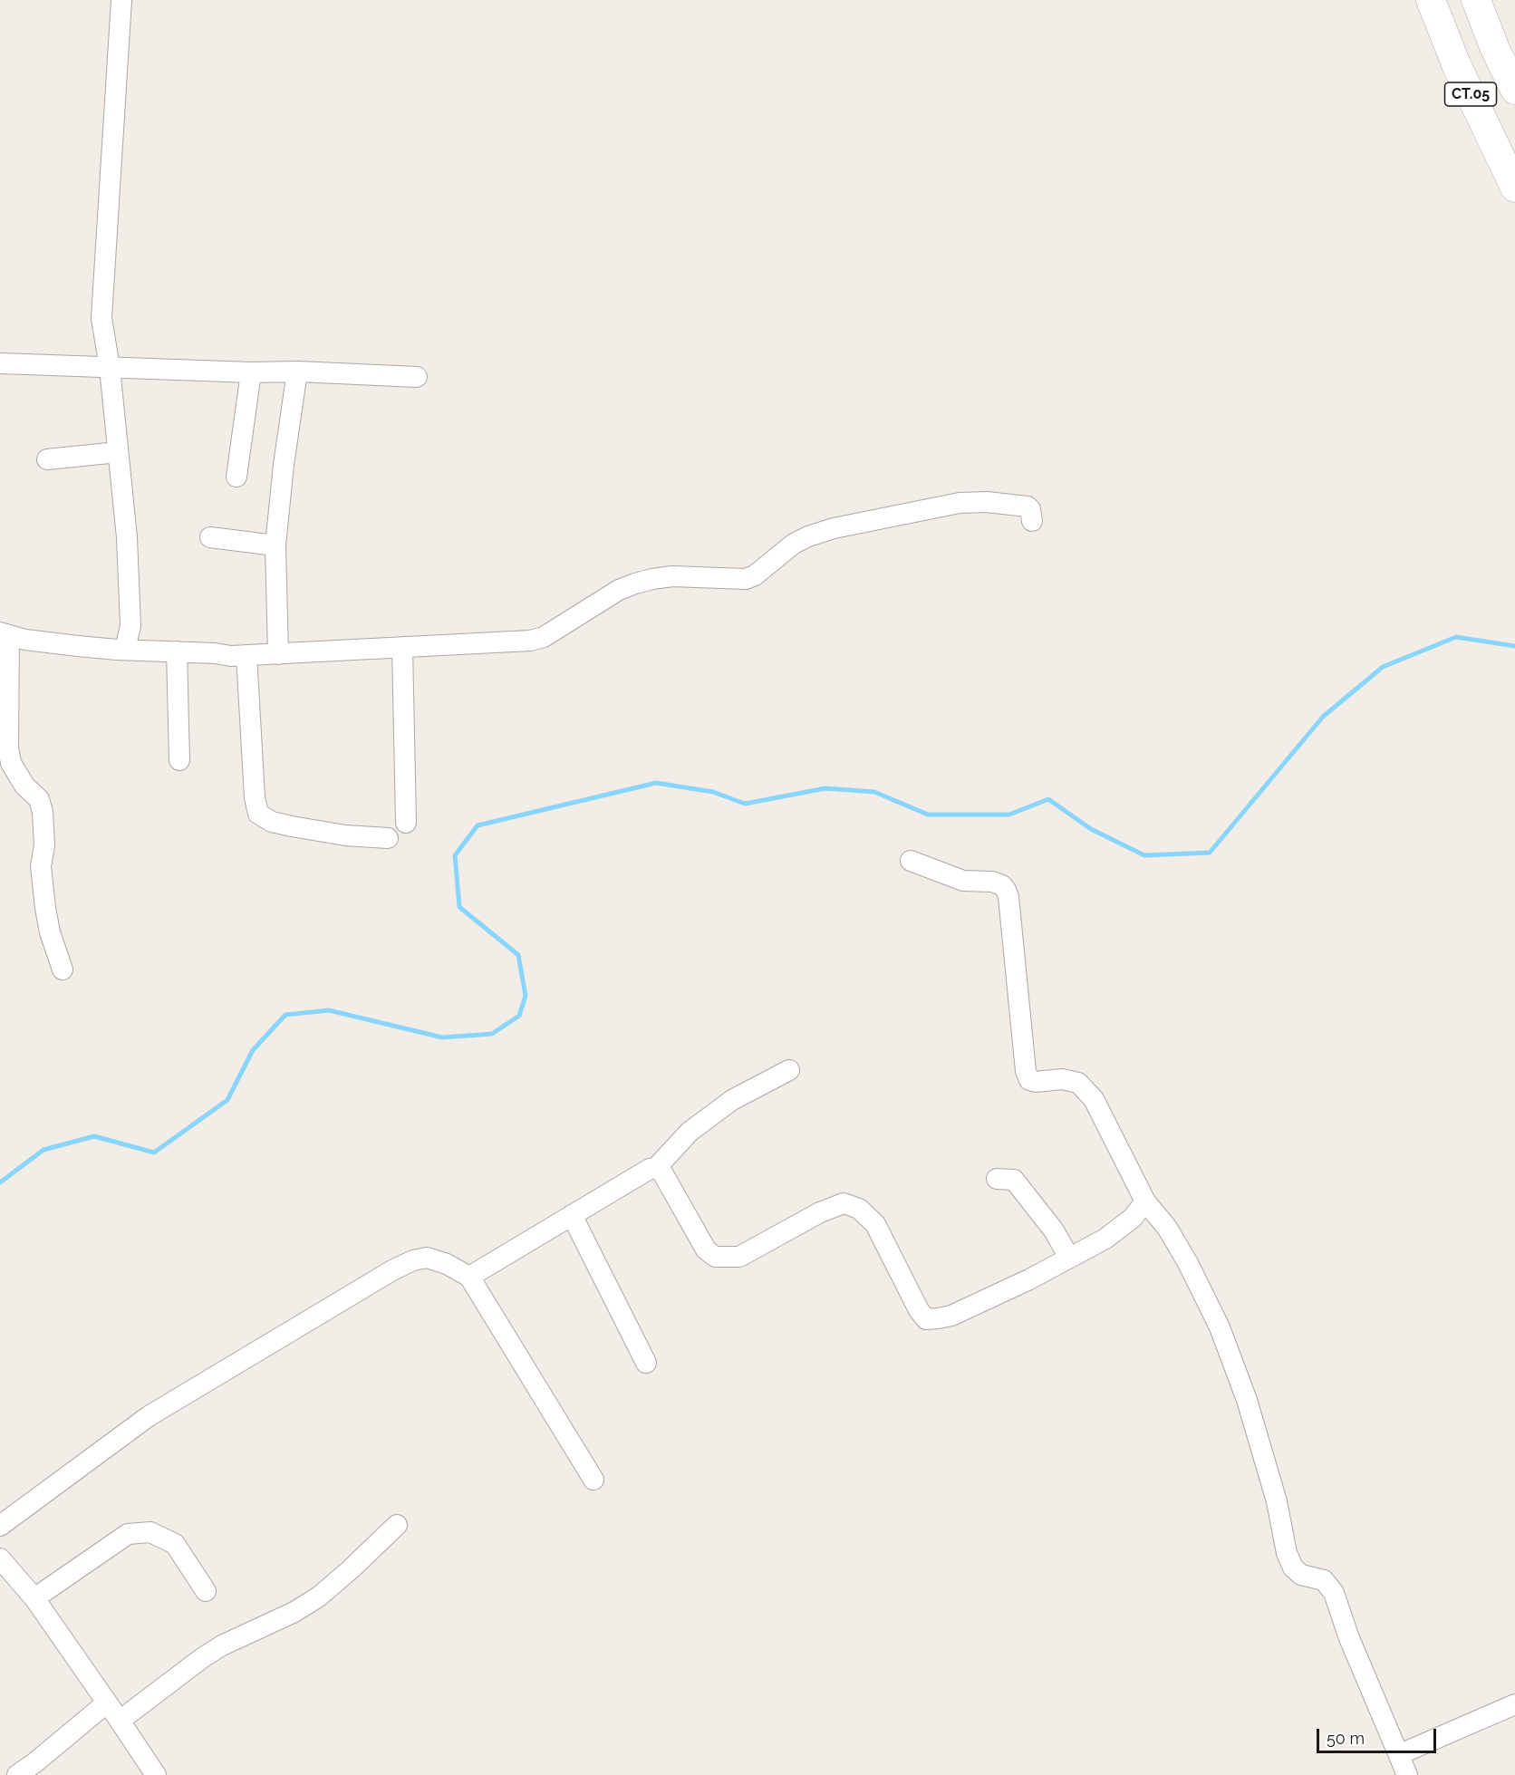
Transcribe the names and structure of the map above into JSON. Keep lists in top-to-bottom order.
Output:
{
  "streets": {
    "highway": ["CT.05"]
  },
  "scale_bar": "50 m"
}
